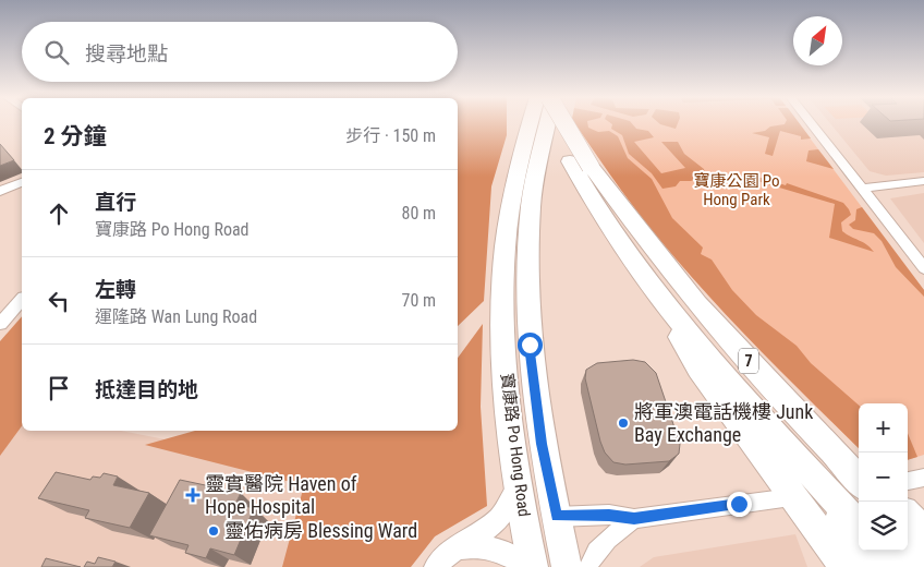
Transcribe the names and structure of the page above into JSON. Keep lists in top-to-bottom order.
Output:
{
  "streets": {
    "main road": ["7", "寶康路 Po Hong Road"]
  },
  "parks": ["寶康公園 Po Hong Park"],
  "places": {
    "other": ["將軍澳電話機樓 Junk Bay Exchange", "靈佑病房 Blessing Ward"],
    "health": ["靈實醫院 Haven of Hope Hospital"]
  },
  "north": "top right",
  "page": {
    "search": "搜尋地點",
    "heading": ["2 分鐘", "步行 · 150 m"],
    "list": [
      ["直行", "寶康路 Po Hong Road", "80 m"],
      ["左轉", "運隆路 Wan Lung Road", "70 m"],
      "抵達目的地"
    ],
    "map_buttons": ["+", "−"]
  }
}
